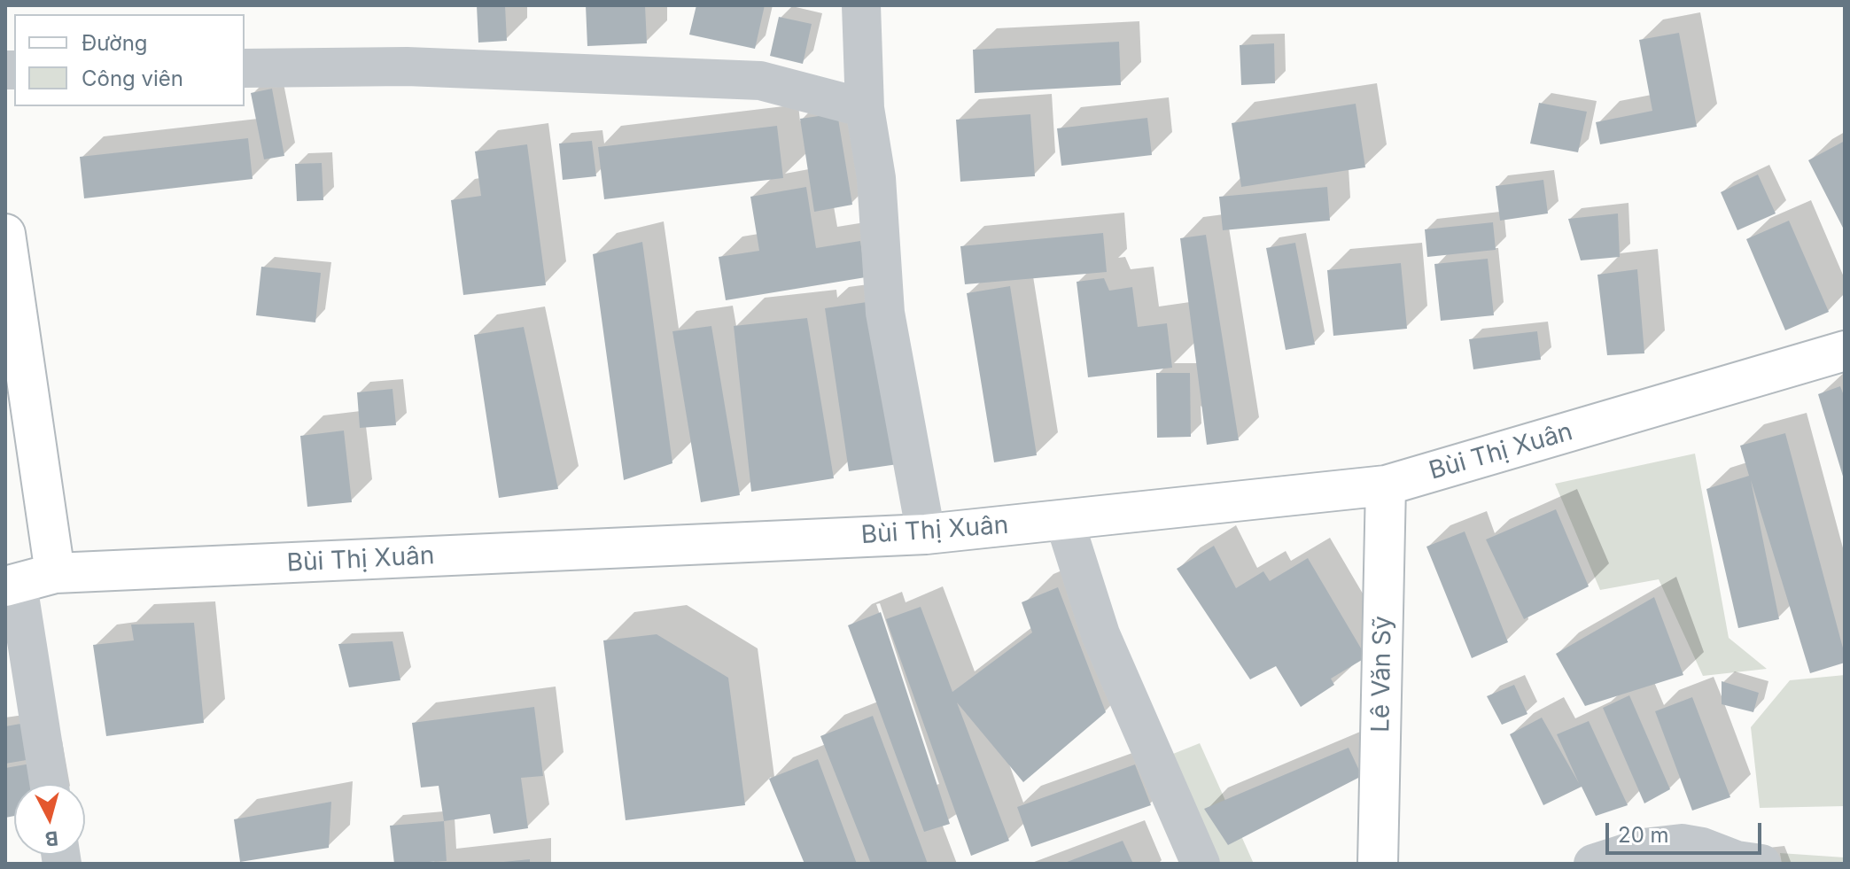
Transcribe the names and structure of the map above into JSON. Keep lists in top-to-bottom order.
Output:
{
  "streets": {
    "street": ["Bùi Thị Xuân", "Lê Văn Sỹ"]
  },
  "crossings": [
    ["Bùi Thị Xuân", "Lê Văn Sỹ"]
  ],
  "legend": ["Đường", "Công viên"],
  "scale_bar": "20 m",
  "north": "bottom"
}
